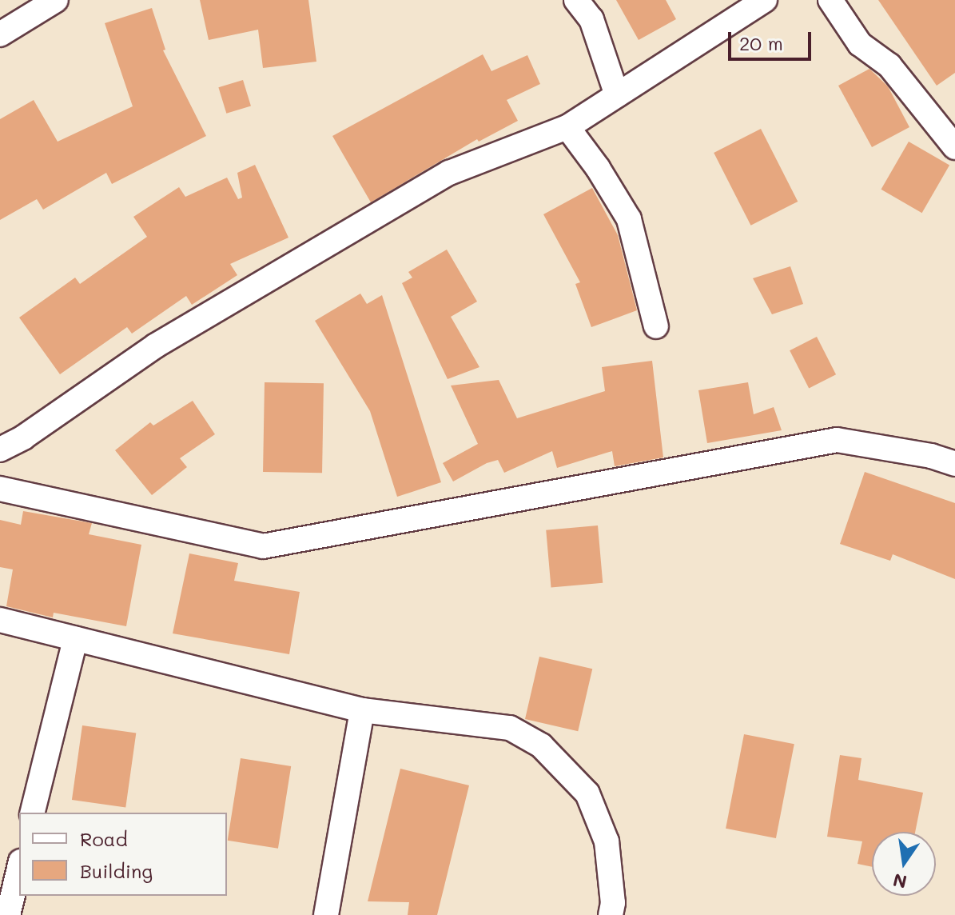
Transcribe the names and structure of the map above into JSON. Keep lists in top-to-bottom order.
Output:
{
  "legend": ["Road", "Building"],
  "scale_bar": "20 m",
  "north": "bottom"
}
